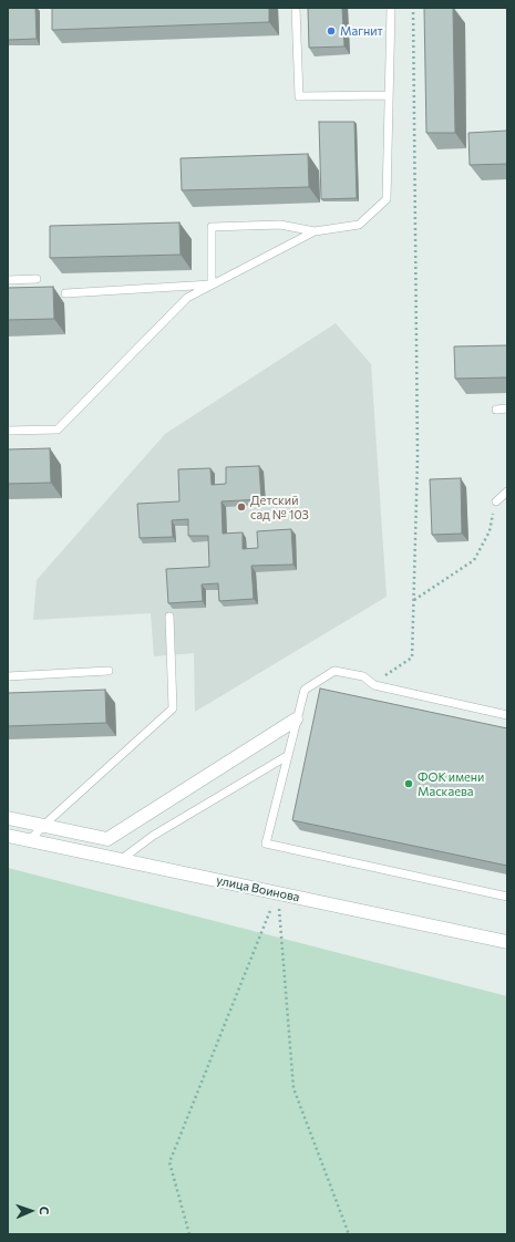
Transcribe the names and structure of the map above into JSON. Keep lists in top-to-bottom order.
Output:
{
  "streets": {
    "street": ["улица Воинова"]
  },
  "places": ["Магнит", "Детский сад № 103", "ФОК имени Маскаева"],
  "north": "right"
}
